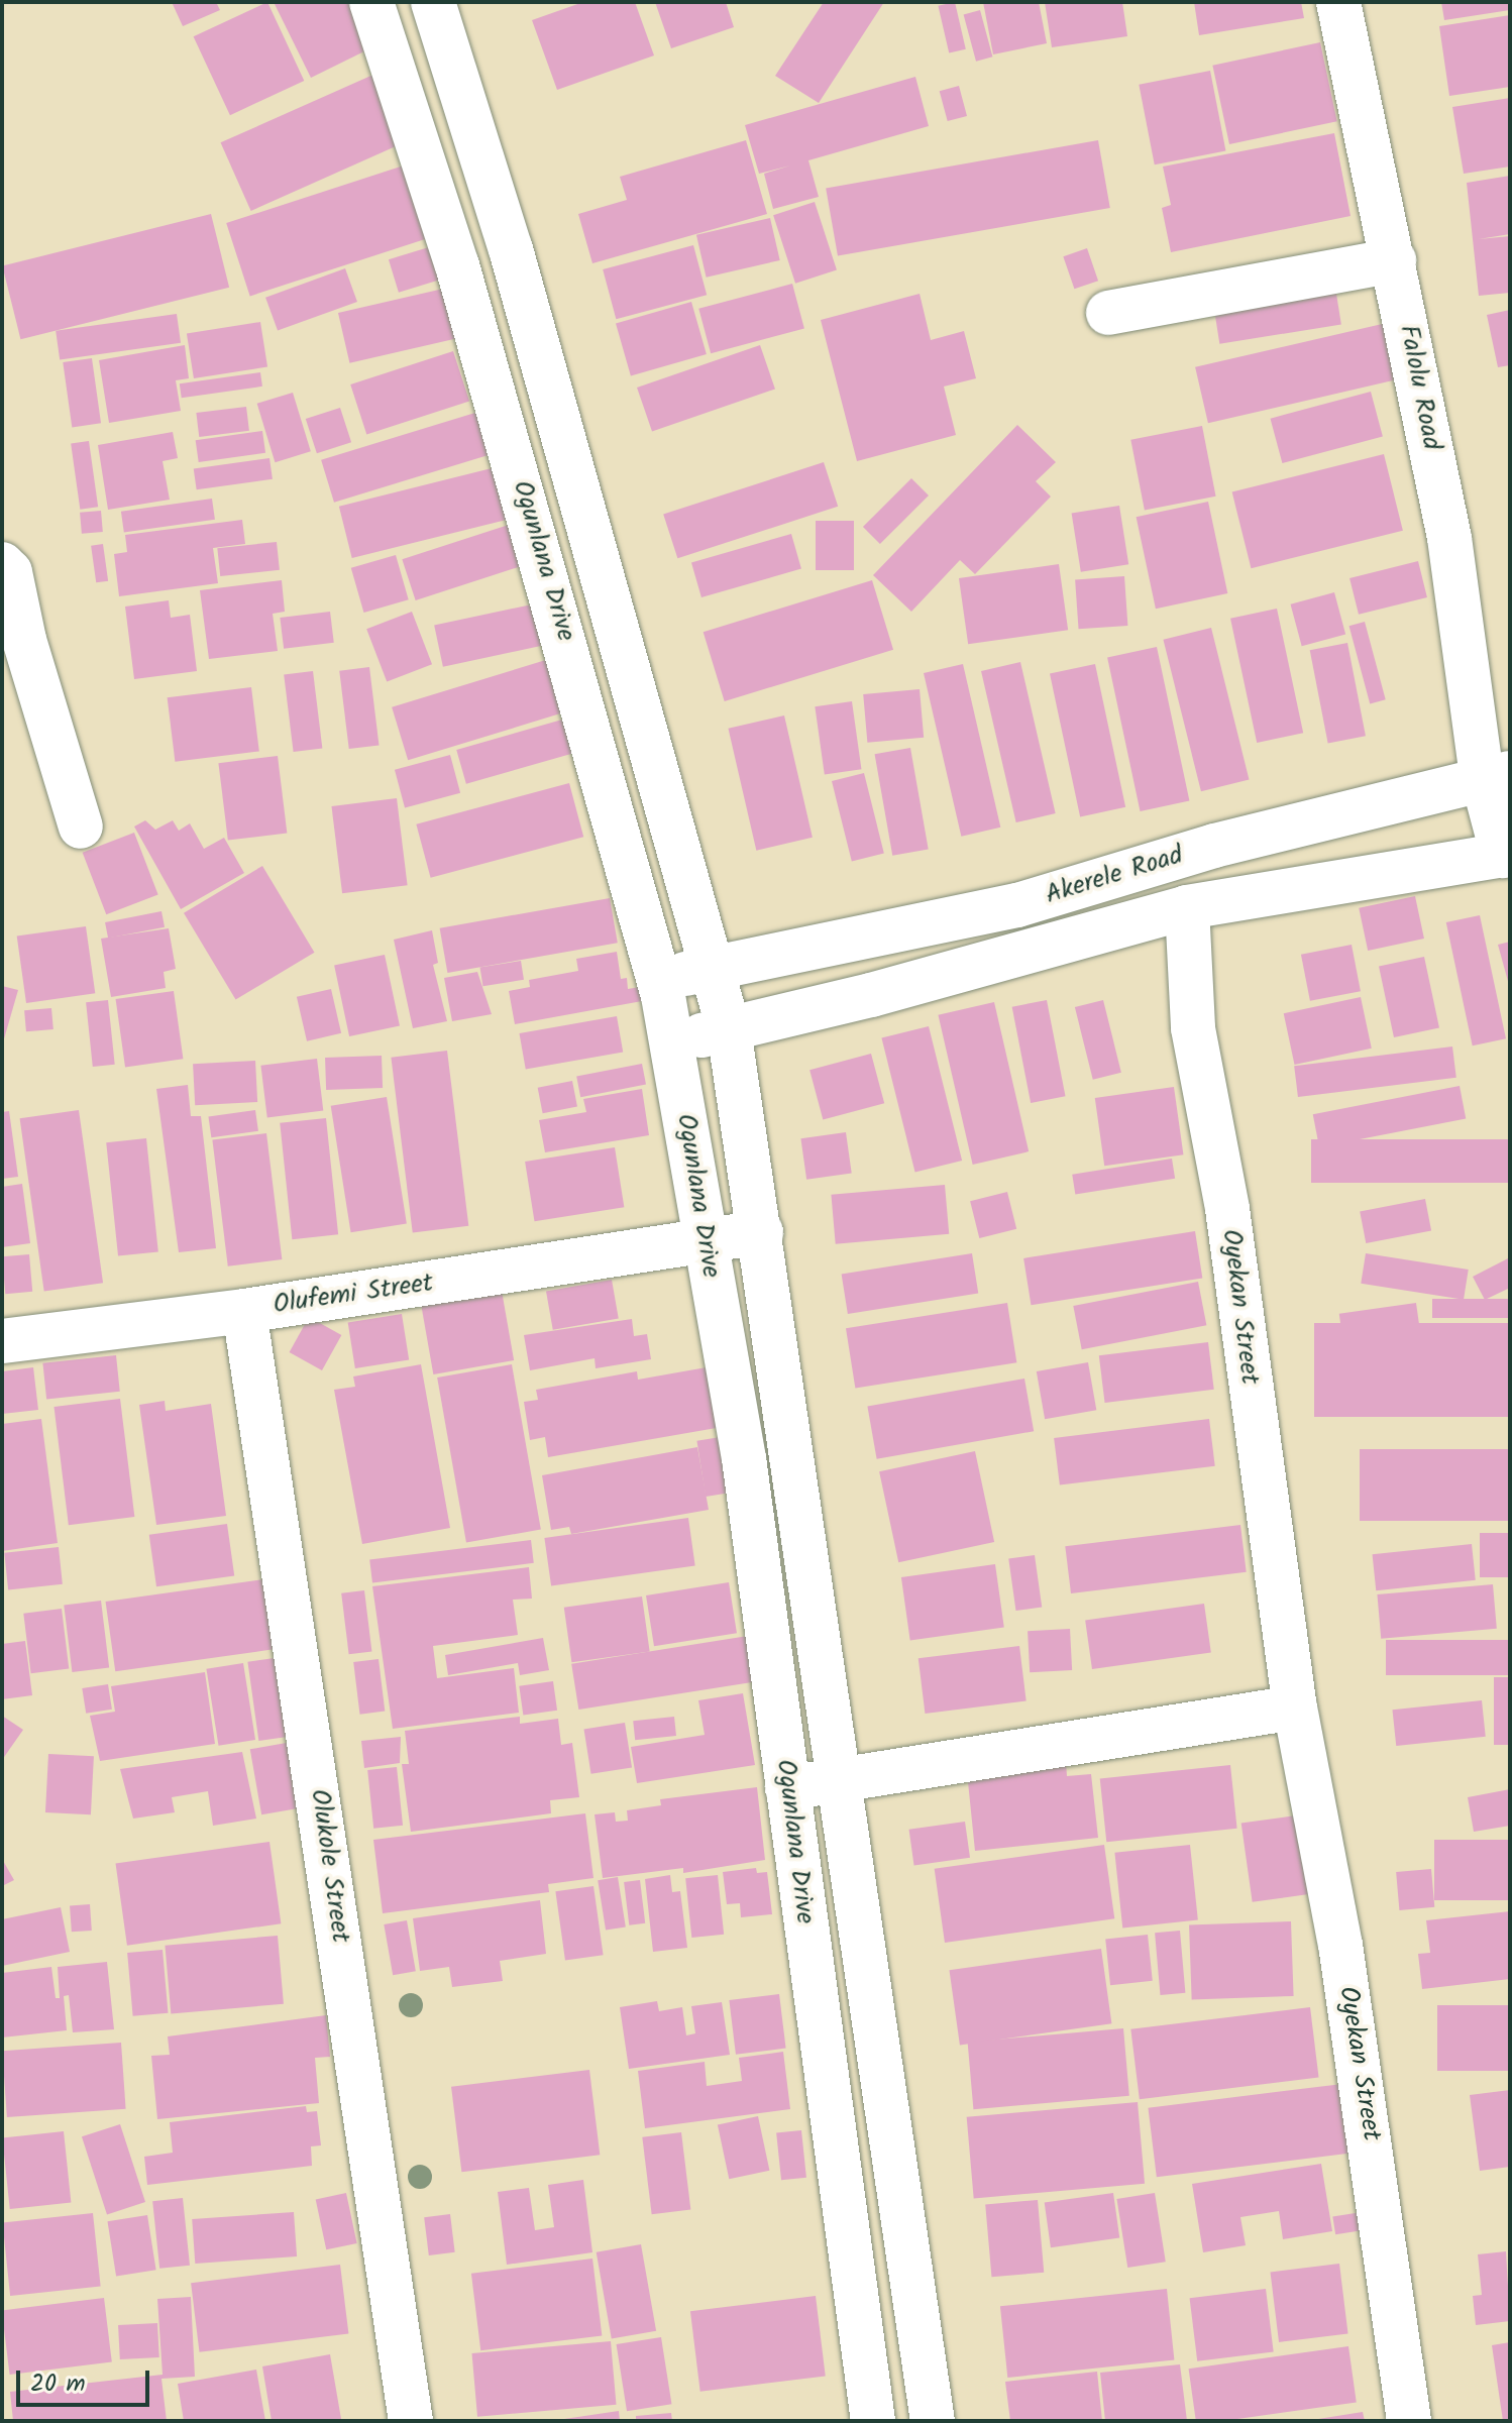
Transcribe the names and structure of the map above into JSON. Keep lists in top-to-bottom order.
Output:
{
  "streets": {
    "street": [
      "Falolu Road",
      "Ogunlana Drive",
      "Akerele Road",
      "Olufemi Street",
      "Oyekan Street",
      "Olukole Street"
    ]
  },
  "crossings": [
    ["Falolu Road", "Akerele Road"],
    ["Ogunlana Drive", "Akerele Road"],
    ["Ogunlana Drive", "Olufemi Street"],
    ["Olufemi Street", "Olukole Street"]
  ],
  "scale_bar": "20 m"
}
